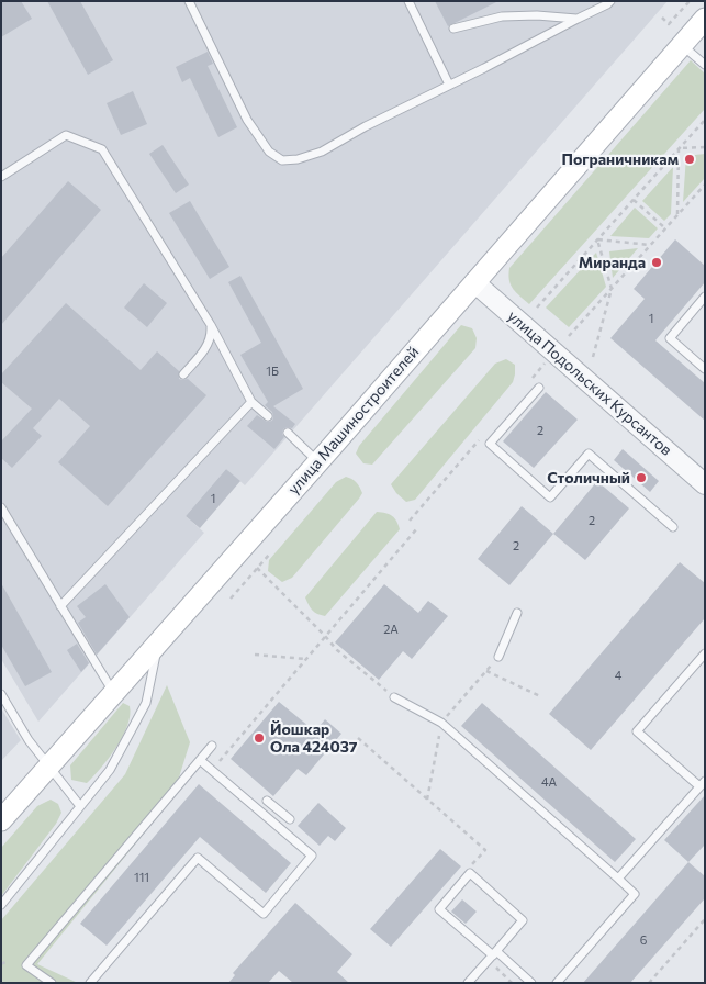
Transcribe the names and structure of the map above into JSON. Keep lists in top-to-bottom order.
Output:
{
  "streets": {
    "main road": ["улица Машиностроителей"],
    "street": ["улица Подольских Курсантов"]
  },
  "crossings": [
    ["улица Подольских Курсантов", "улица Машиностроителей"]
  ],
  "places": [
    "Пограничникам",
    "Миранда",
    "Столичный",
    "Йошкар Ола 424037"
  ],
  "house_numbers": [
    "1",
    "1Б",
    "2",
    "1",
    "2",
    "2",
    "2А",
    "4",
    "4А",
    "111",
    "6"
  ]
}
